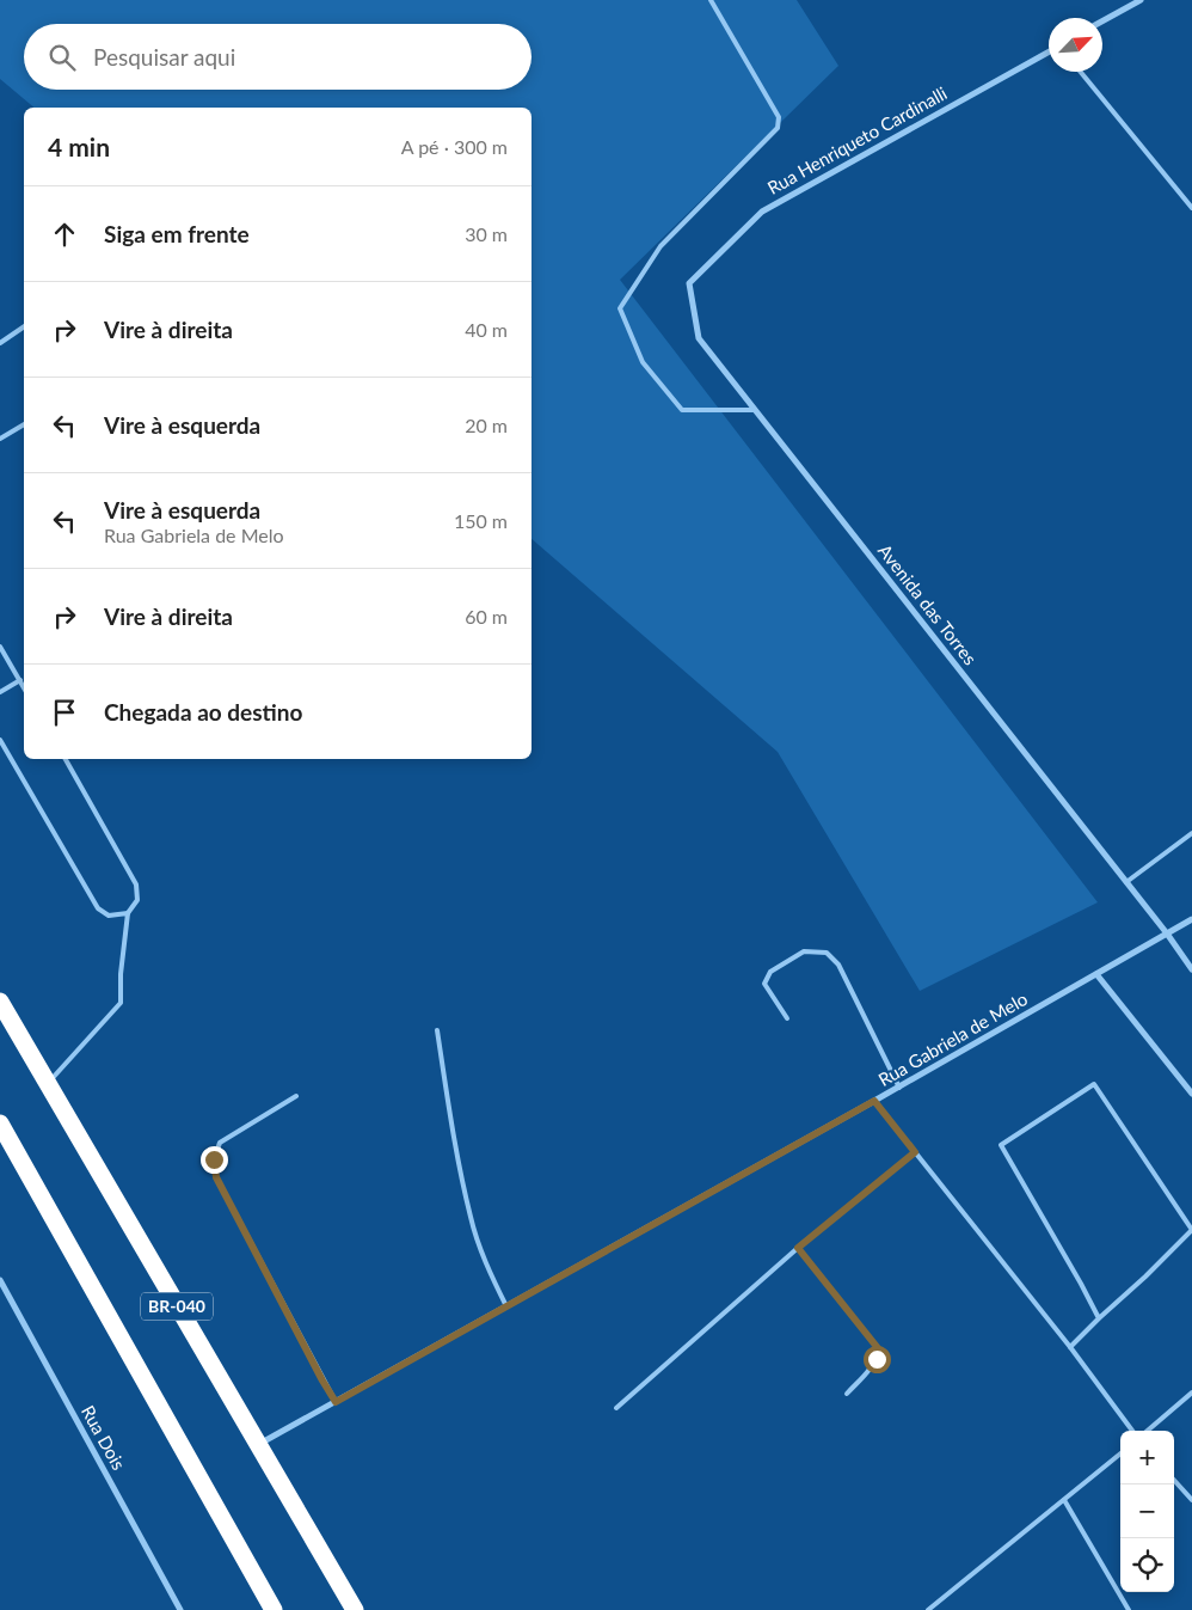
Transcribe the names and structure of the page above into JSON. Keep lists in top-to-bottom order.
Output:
{
  "streets": {
    "highway": ["BR-040"],
    "street": [
      "Rua Henriqueto Cardinalli",
      "Avenida das Torres",
      "Rua Gabriela de Melo",
      "Rua Dois"
    ]
  },
  "crossings": [
    ["Rua Henriqueto Cardinalli", "Avenida das Torres"],
    ["Avenida das Torres", "Rua Gabriela de Melo"],
    ["Rua Gabriela de Melo", "BR-040"]
  ],
  "north": "top right",
  "page": {
    "search": "Pesquisar aqui",
    "heading": ["4 min", "A pé · 300 m"],
    "list": [
      ["Siga em frente", "30 m"],
      ["Vire à direita", "40 m"],
      ["Vire à esquerda", "20 m"],
      ["Vire à esquerda", "Rua Gabriela de Melo", "150 m"],
      ["Vire à direita", "60 m"],
      "Chegada ao destino"
    ],
    "map_buttons": ["+", "−"]
  }
}
